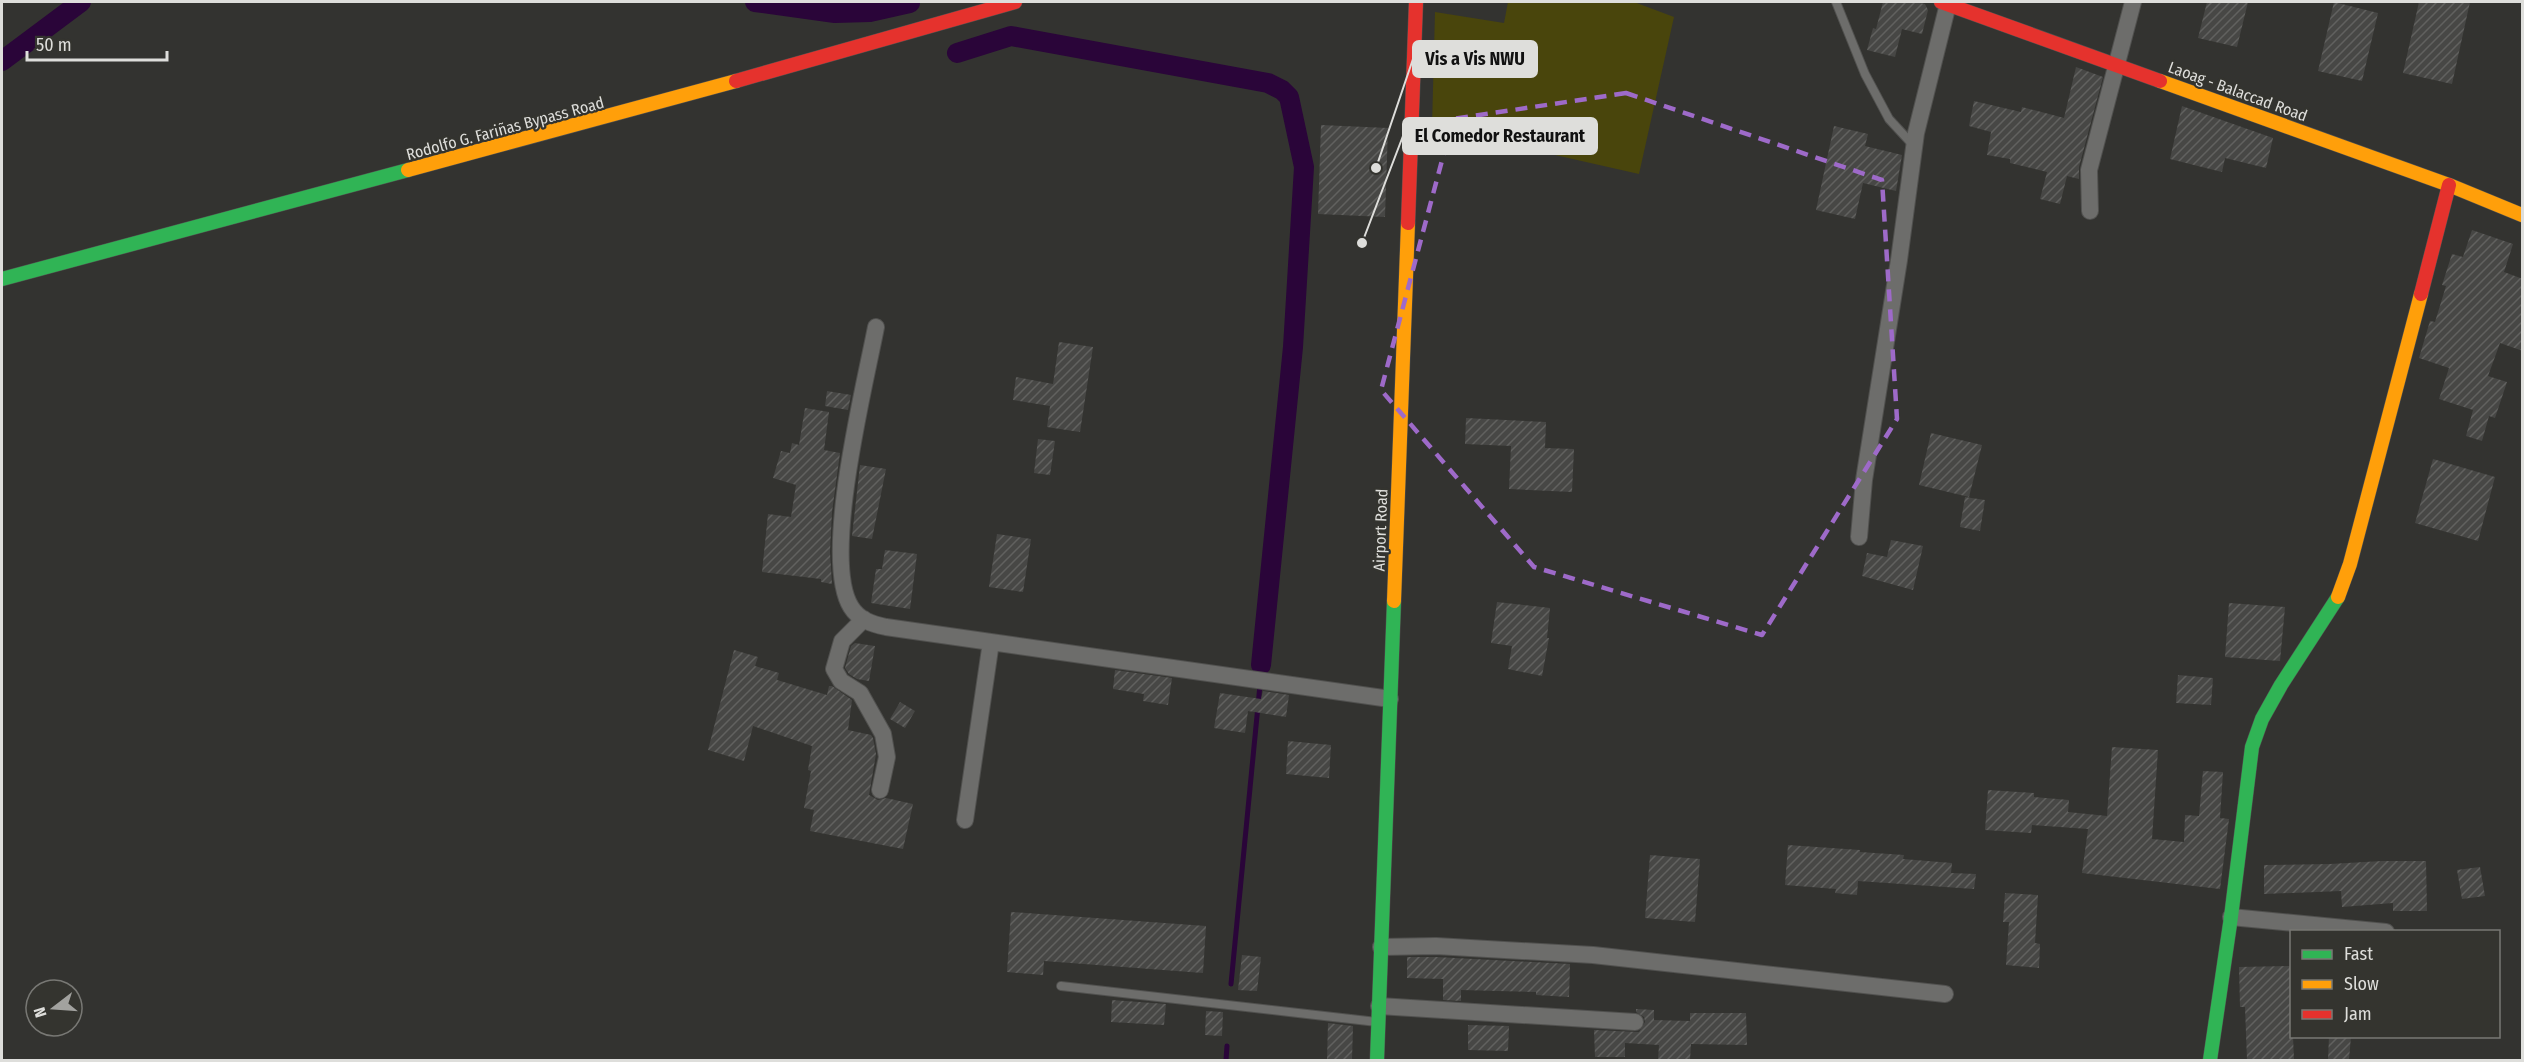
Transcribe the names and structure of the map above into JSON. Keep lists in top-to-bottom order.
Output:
{
  "streets": {
    "main road": ["Laoag - Balaccad Road", "Rodolfo G. Fariñas Bypass Road", "Airport Road"]
  },
  "places": ["Vis a Vis NWU", "El Comedor Restaurant"],
  "legend": ["Fast", "Slow", "Jam"],
  "scale_bar": "50 m",
  "north": "left"
}
